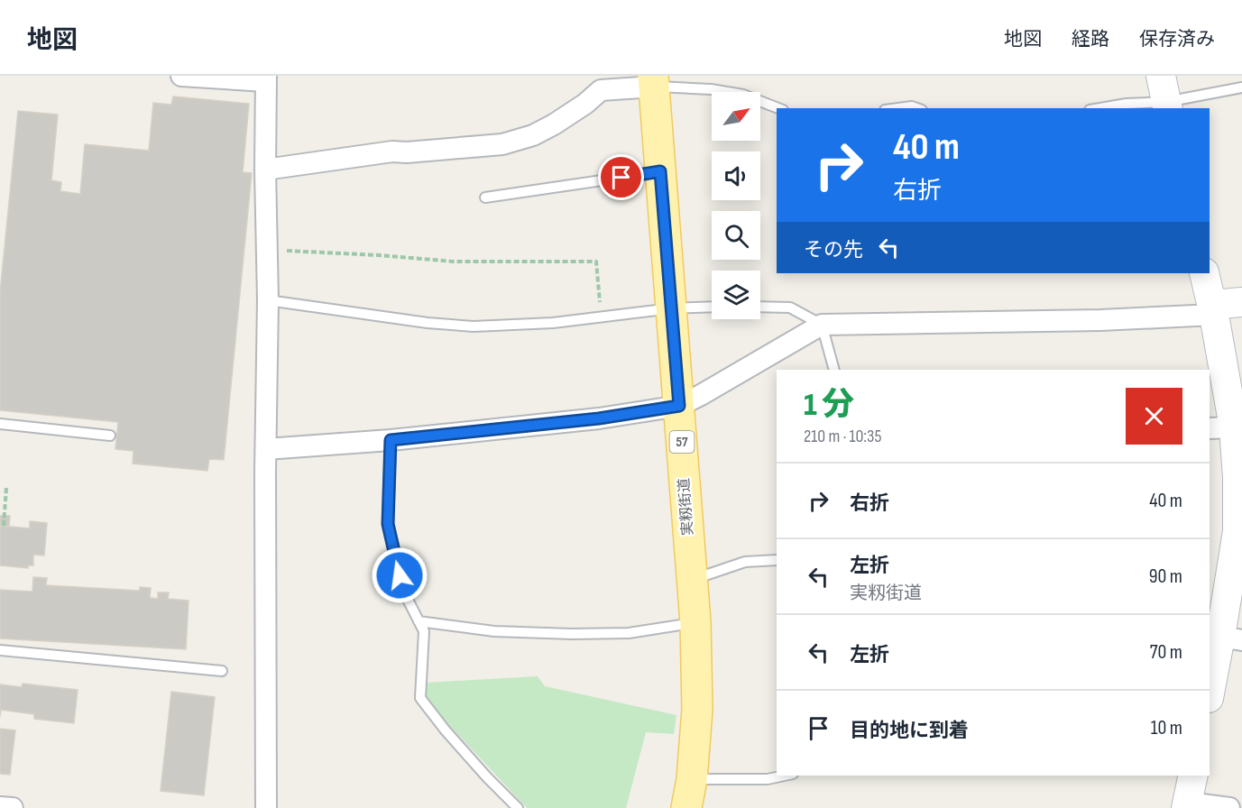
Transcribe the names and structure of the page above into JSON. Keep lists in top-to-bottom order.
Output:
{
  "streets": {
    "main road": ["57", "実籾街道"]
  },
  "north": "top right",
  "page": {
    "header": "地図",
    "nav": ["地図", "経路", "保存済み"],
    "turn": ["40 m", "右折"],
    "then": "その先",
    "heading": ["1 分", "210 m · 10:35"],
    "list": [
      {
        "name": "右折",
        "value": "40 m"
      },
      {
        "name": "左折",
        "note": "実籾街道",
        "value": "90 m"
      },
      {
        "name": "左折",
        "value": "70 m"
      },
      {
        "name": "目的地に到着",
        "value": "10 m"
      }
    ]
  }
}
